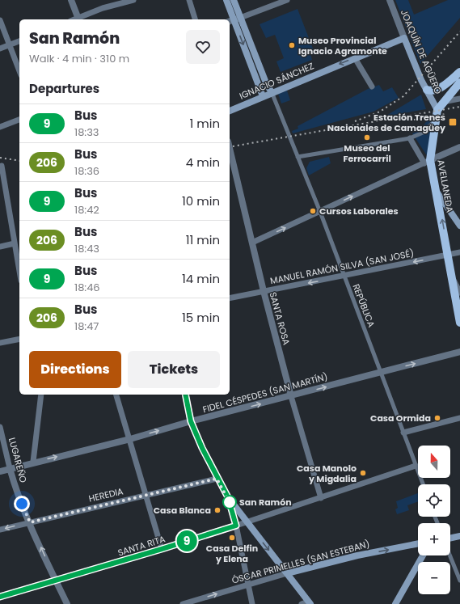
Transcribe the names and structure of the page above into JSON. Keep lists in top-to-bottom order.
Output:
{
  "streets": {
    "main road": [
      "JOAQUÍN DE AGÜERO",
      "IGNACIO SÁNCHEZ",
      "AVELLANEDA",
      "ÓSCAR PRIMELLES (SAN ESTEBAN)"
    ],
    "street": [
      "MANUEL RAMÓN SILVA (SAN JOSÉ)",
      "REPÚBLICA",
      "SANTA ROSA",
      "FIDEL CÉSPEDES (SAN MARTÍN)",
      "LUGAREÑO",
      "HEREDIA",
      "SANTA RITA"
    ]
  },
  "crossings": [
    ["JOAQUÍN DE AGÜERO", "IGNACIO SÁNCHEZ"],
    ["JOAQUÍN DE AGÜERO", "AVELLANEDA"],
    ["IGNACIO SÁNCHEZ", "REPÚBLICA"],
    ["AVELLANEDA", "MANUEL RAMÓN SILVA (SAN JOSÉ)"],
    ["MANUEL RAMÓN SILVA (SAN JOSÉ)", "REPÚBLICA"],
    ["MANUEL RAMÓN SILVA (SAN JOSÉ)", "SANTA ROSA"],
    ["REPÚBLICA", "FIDEL CÉSPEDES (SAN MARTÍN)"],
    ["REPÚBLICA", "SANTA RITA"],
    ["SANTA ROSA", "FIDEL CÉSPEDES (SAN MARTÍN)"],
    ["SANTA ROSA", "SANTA RITA"],
    ["FIDEL CÉSPEDES (SAN MARTÍN)", "LUGAREÑO"],
    ["LUGAREÑO", "HEREDIA"],
    ["LUGAREÑO", "SANTA RITA"]
  ],
  "one_way": [
    "IGNACIO SÁNCHEZ",
    "MANUEL RAMÓN SILVA (SAN JOSÉ)",
    "FIDEL CÉSPEDES (SAN MARTÍN)",
    "ÓSCAR PRIMELLES (SAN ESTEBAN)"
  ],
  "places": {
    "other": [
      "Museo Provincial Ignacio Agramonte",
      "Museo del Ferrocarril",
      "Cursos Laborales",
      "Casa Ormida",
      "Casa Manolo y Migdalia",
      "San Ramón",
      "Casa Blanca",
      "Casa Delfin y Elena"
    ],
    "transit": ["Estación Trenes Nacionales de Camagüey"]
  },
  "lines": ["bus line 9"],
  "north": "top",
  "page": {
    "on_map": "9",
    "heading": [
      ["San Ramón", "Walk · 4 min · 310 m"],
      "Departures"
    ],
    "list": [
      {
        "mark": "9",
        "name": "Bus",
        "note": "18:33",
        "value": "1 min"
      },
      {
        "mark": "206",
        "name": "Bus",
        "note": "18:36",
        "value": "4 min"
      },
      {
        "mark": "9",
        "name": "Bus",
        "note": "18:42",
        "value": "10 min"
      },
      {
        "mark": "206",
        "name": "Bus",
        "note": "18:43",
        "value": "11 min"
      },
      {
        "mark": "9",
        "name": "Bus",
        "note": "18:46",
        "value": "14 min"
      },
      {
        "mark": "206",
        "name": "Bus",
        "note": "18:47",
        "value": "15 min"
      }
    ],
    "buttons": ["Directions", "Tickets"],
    "map_buttons": ["+", "−"]
  }
}
